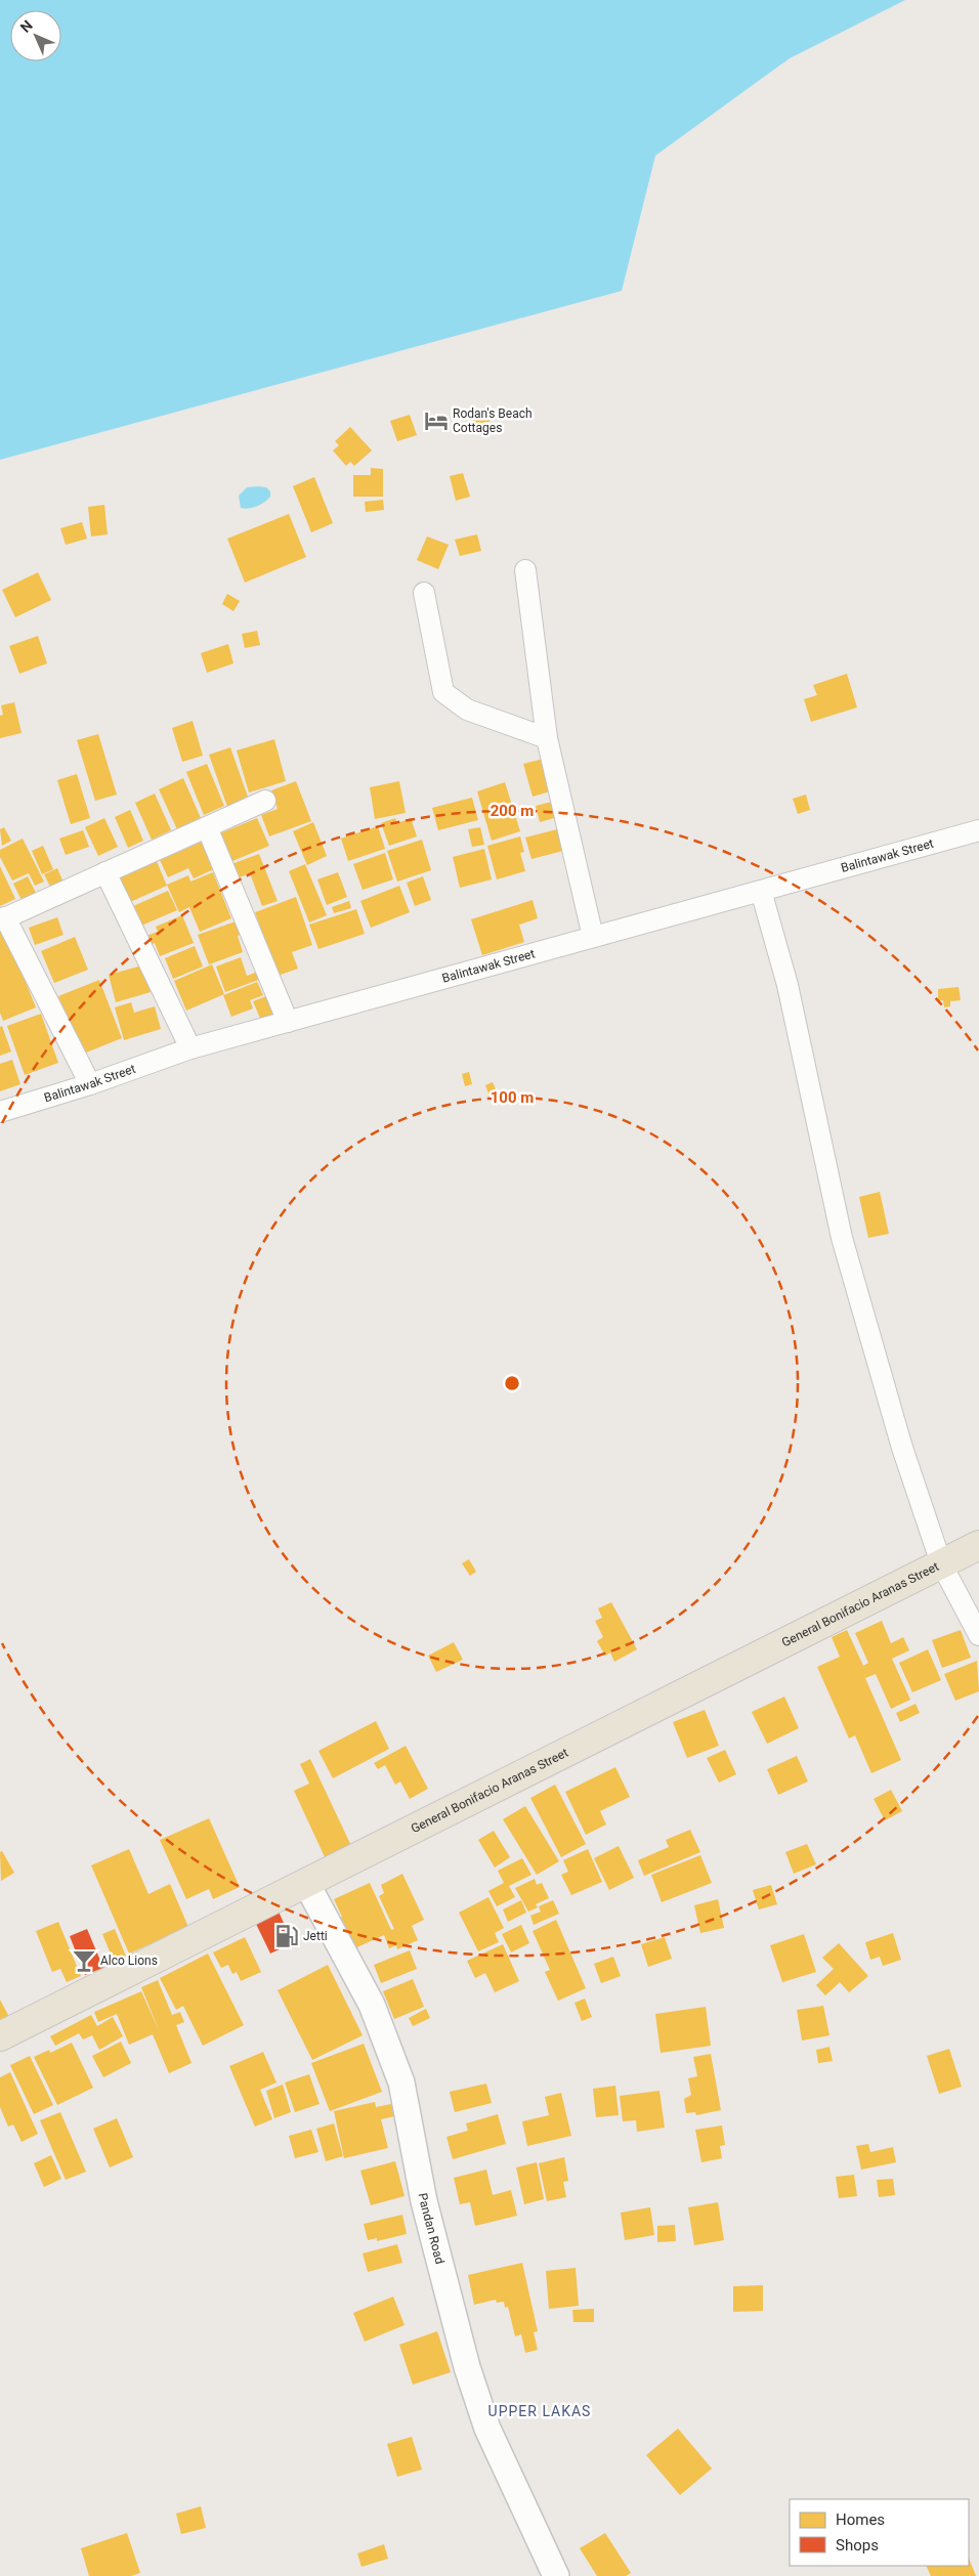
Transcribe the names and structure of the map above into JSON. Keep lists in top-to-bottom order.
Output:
{
  "streets": {
    "main road": ["General Bonifacio Aranas Street"],
    "street": ["Balintawak Street", "Pandan Road"]
  },
  "crossings": [
    ["General Bonifacio Aranas Street", "Pandan Road"]
  ],
  "districts": ["UPPER LAKAS"],
  "places": {
    "hotel": ["Rodan's Beach Cottages"],
    "fuel station": ["Jetti"],
    "bar": ["Alco Lions"]
  },
  "legend": ["Homes", "Shops"],
  "north": "top left",
  "rings": ["200 m", "100 m"]
}
